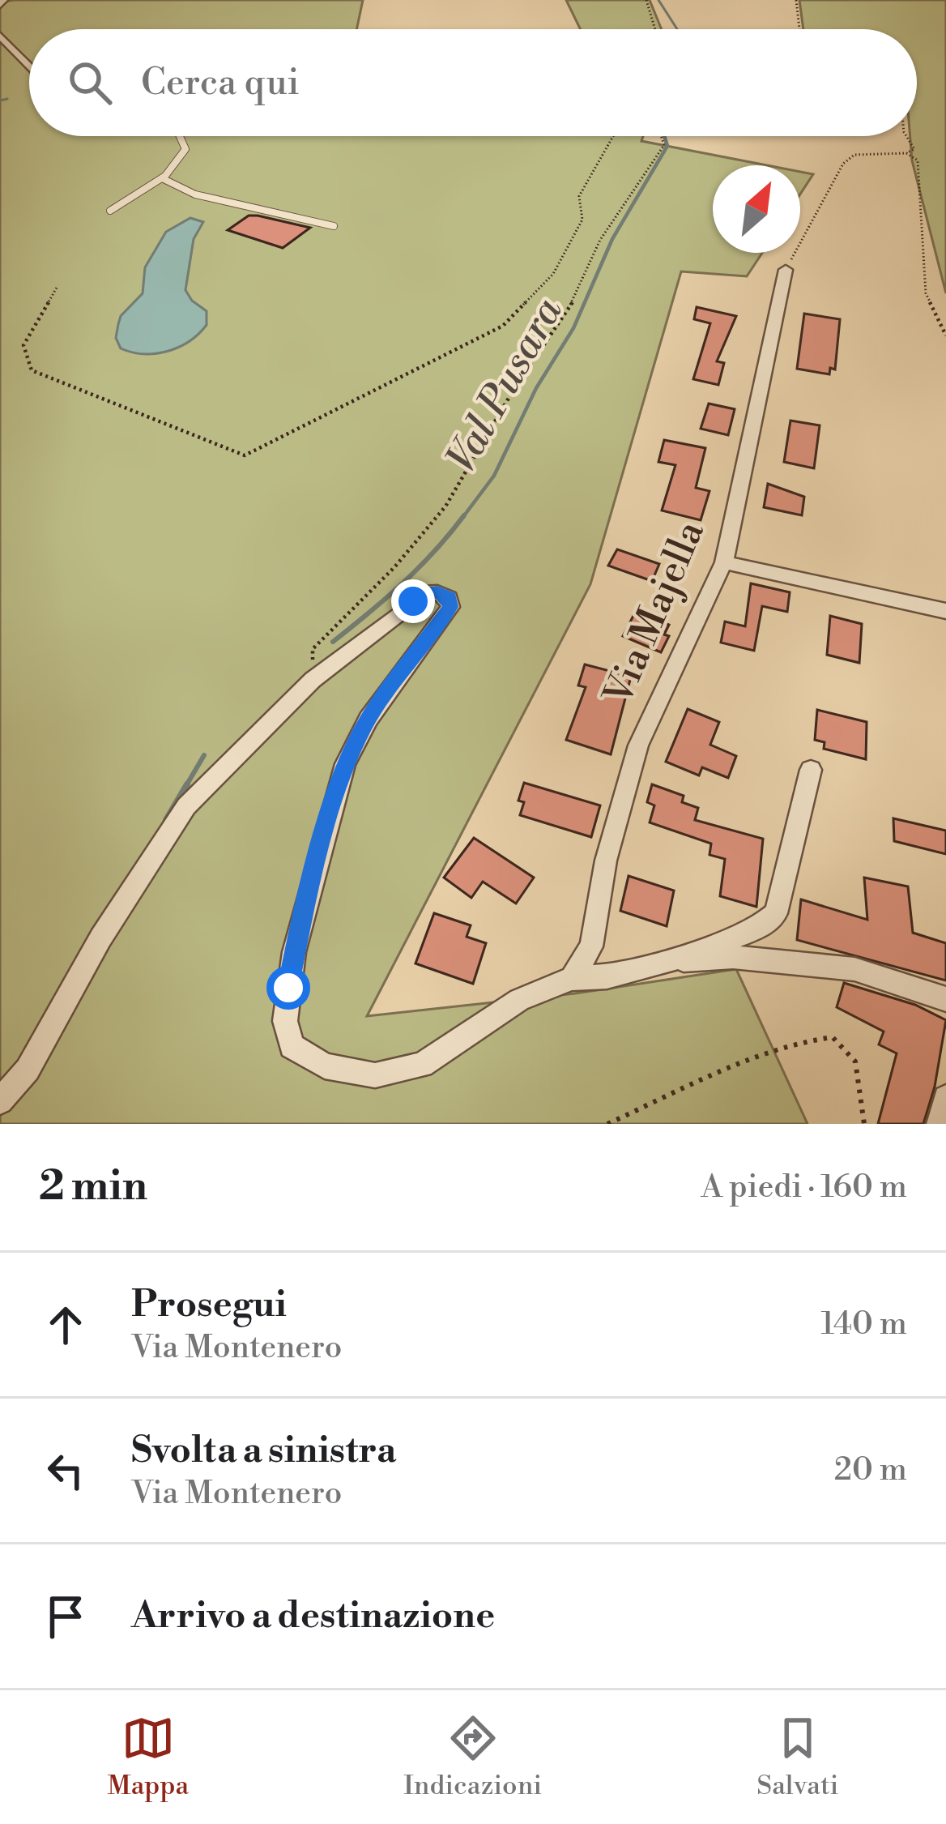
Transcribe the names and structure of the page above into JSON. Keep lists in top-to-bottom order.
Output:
{
  "streets": {
    "street": ["Via Majella"]
  },
  "water": ["Val Pusara"],
  "north": "top right",
  "page": {
    "search": "Cerca qui",
    "heading": ["2 min", "A piedi · 160 m"],
    "list": [
      ["Prosegui", "Via Montenero", "140 m"],
      ["Svolta a sinistra", "Via Montenero", "20 m"],
      "Arrivo a destinazione"
    ],
    "nav": ["Mappa", "Indicazioni", "Salvati"]
  }
}
